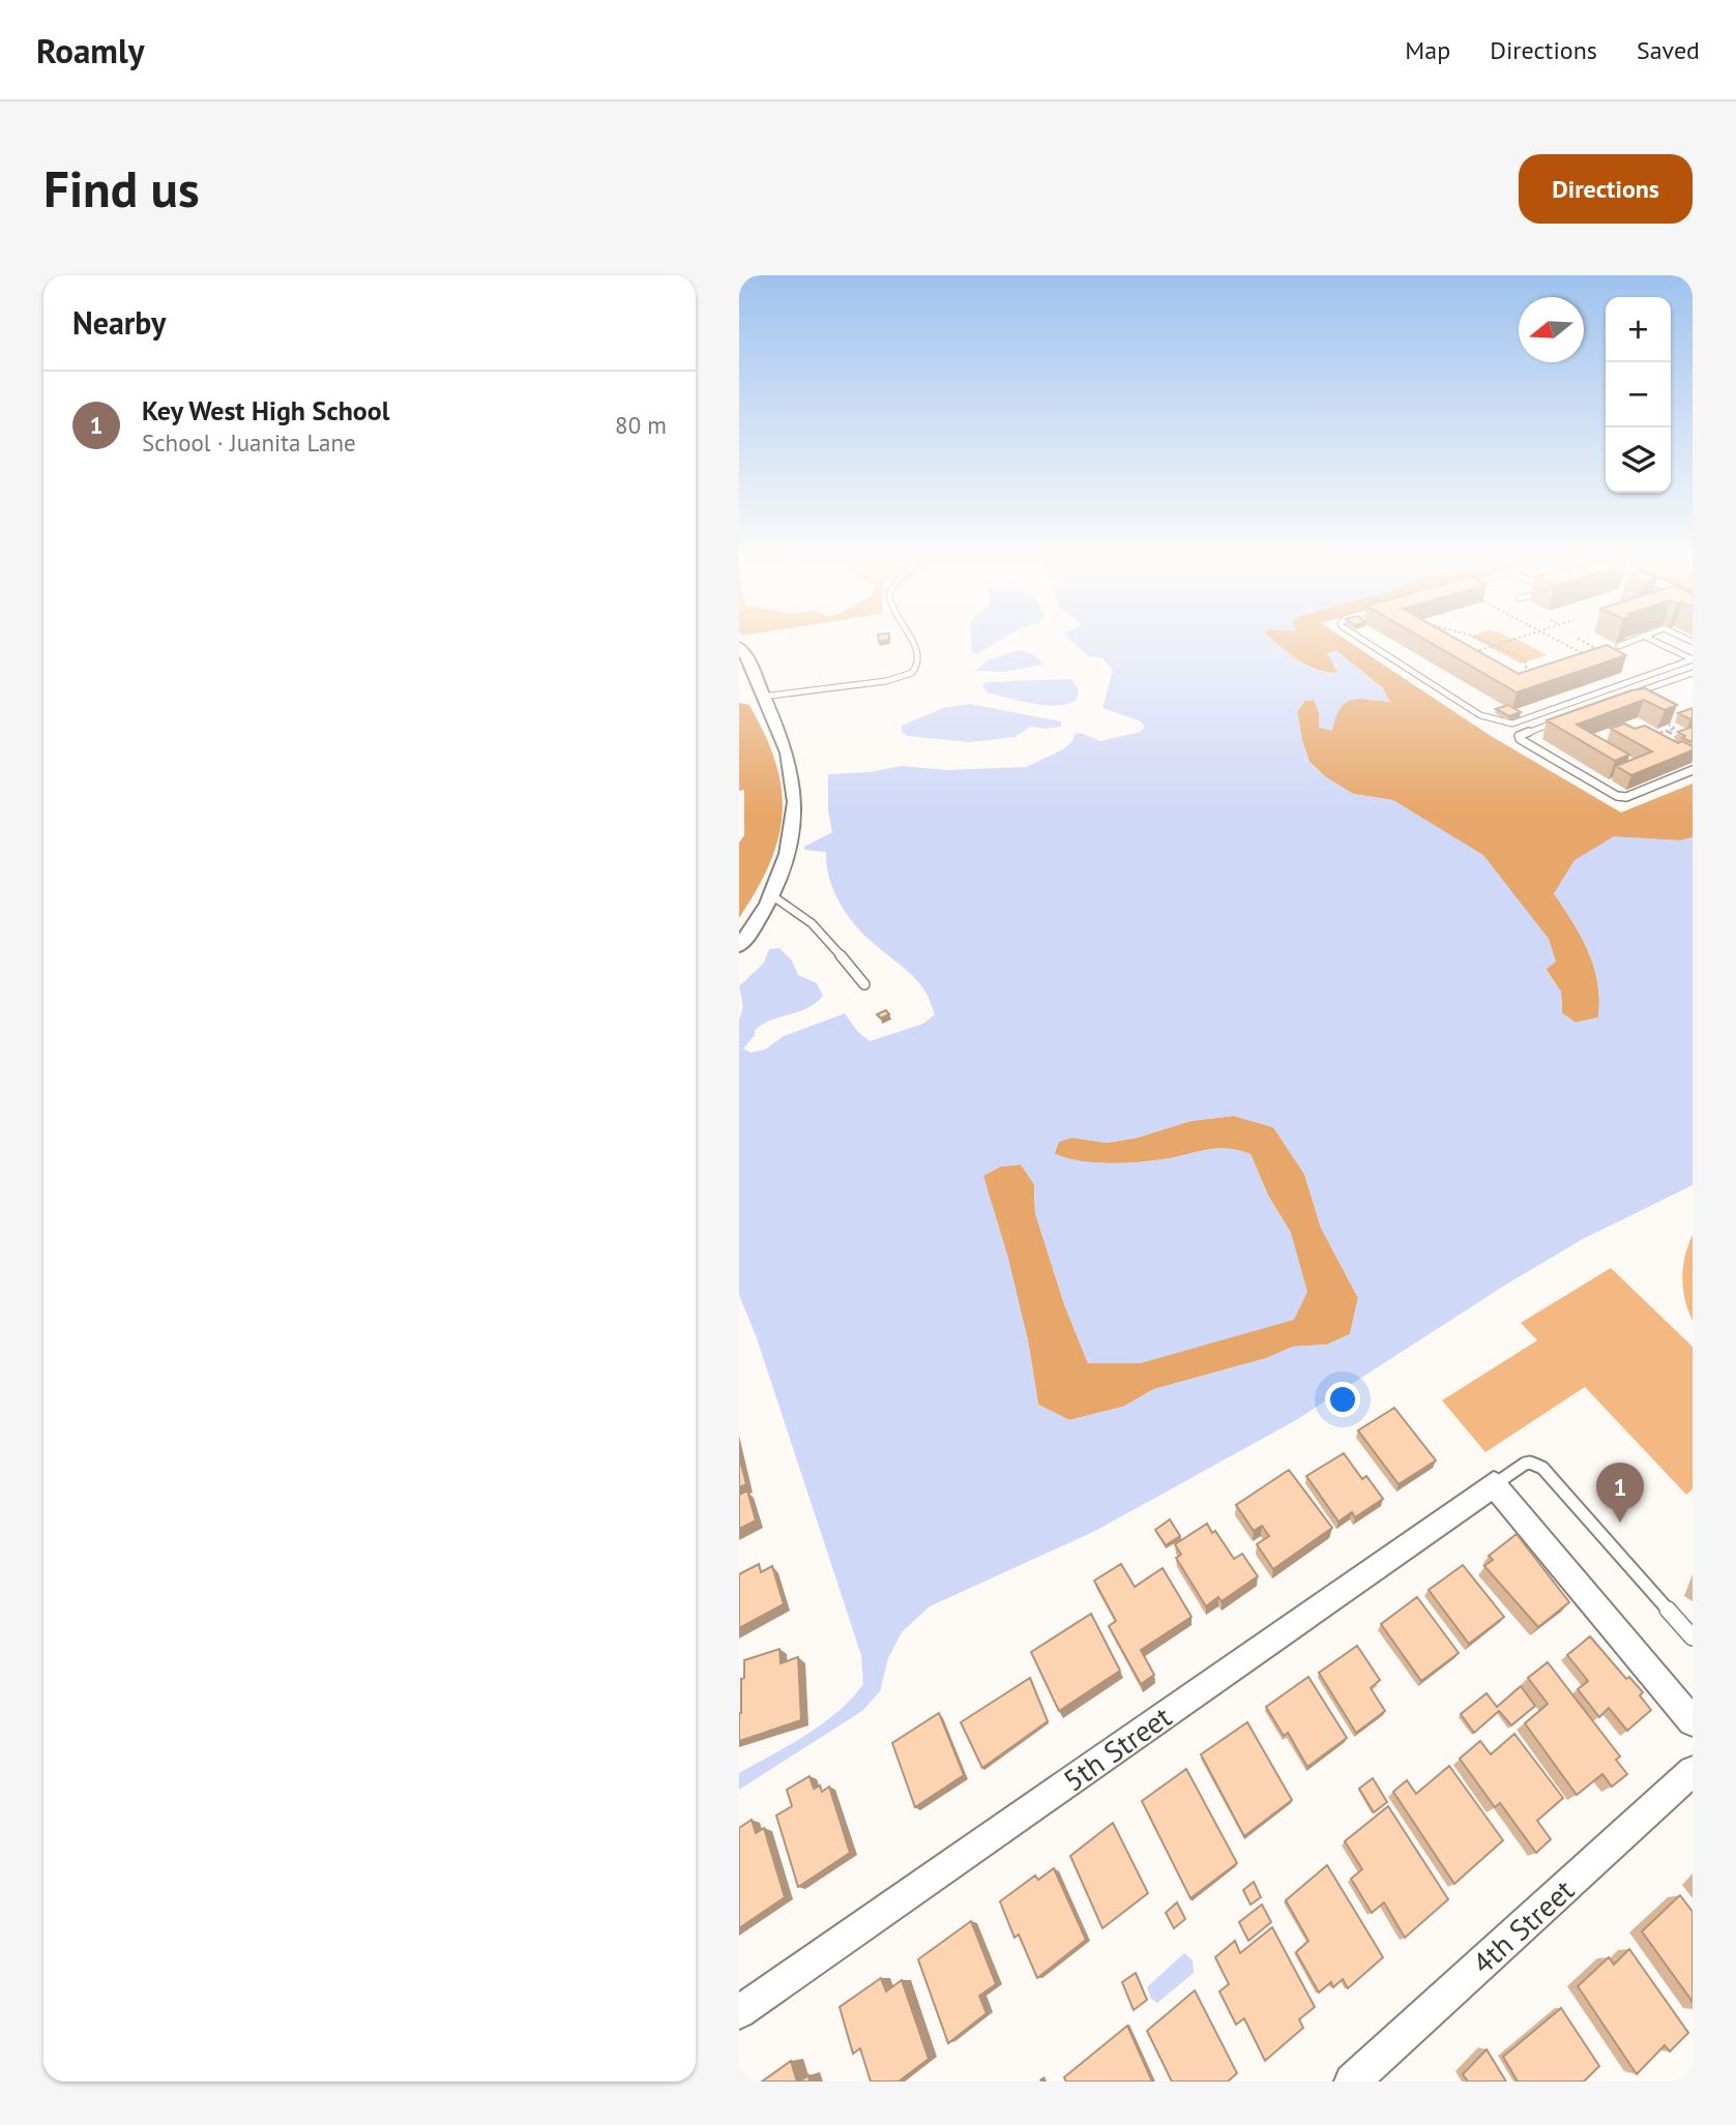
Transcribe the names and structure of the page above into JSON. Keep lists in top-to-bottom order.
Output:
{
  "streets": {
    "street": ["5th Street", "4th Street"]
  },
  "north": "left",
  "page": {
    "header": "Roamly",
    "nav": ["Map", "Directions", "Saved"],
    "buttons": "Directions",
    "title": "Find us",
    "heading": "Nearby",
    "map_buttons": ["+", "−"],
    "list": [
      {
        "mark": "1",
        "name": "Key West High School",
        "note": "School · Juanita Lane",
        "value": "80 m"
      }
    ],
    "pins": "1"
  }
}
